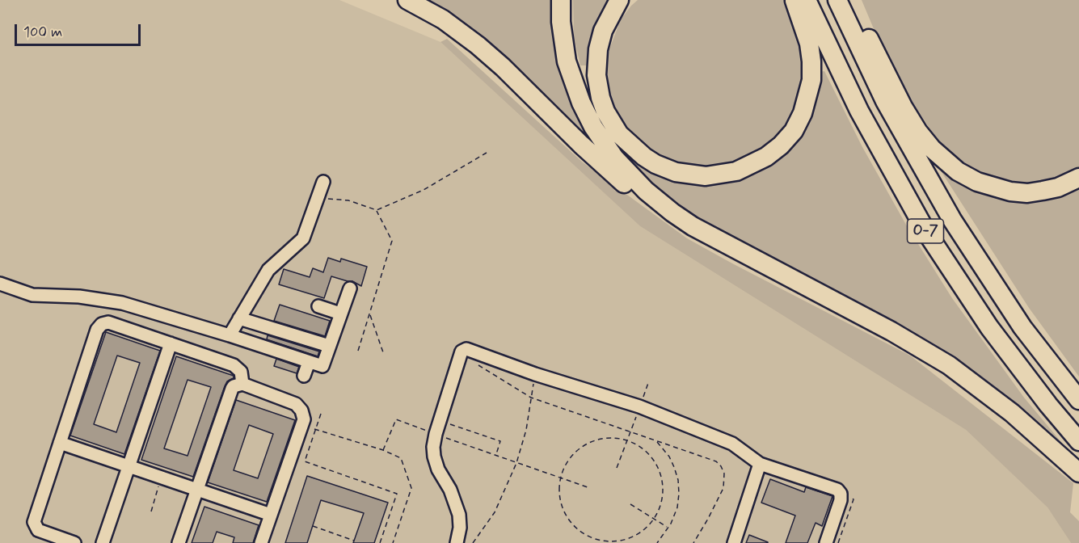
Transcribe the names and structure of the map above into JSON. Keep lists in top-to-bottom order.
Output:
{
  "streets": {
    "highway": ["O-7"]
  },
  "scale_bar": "100 m"
}
